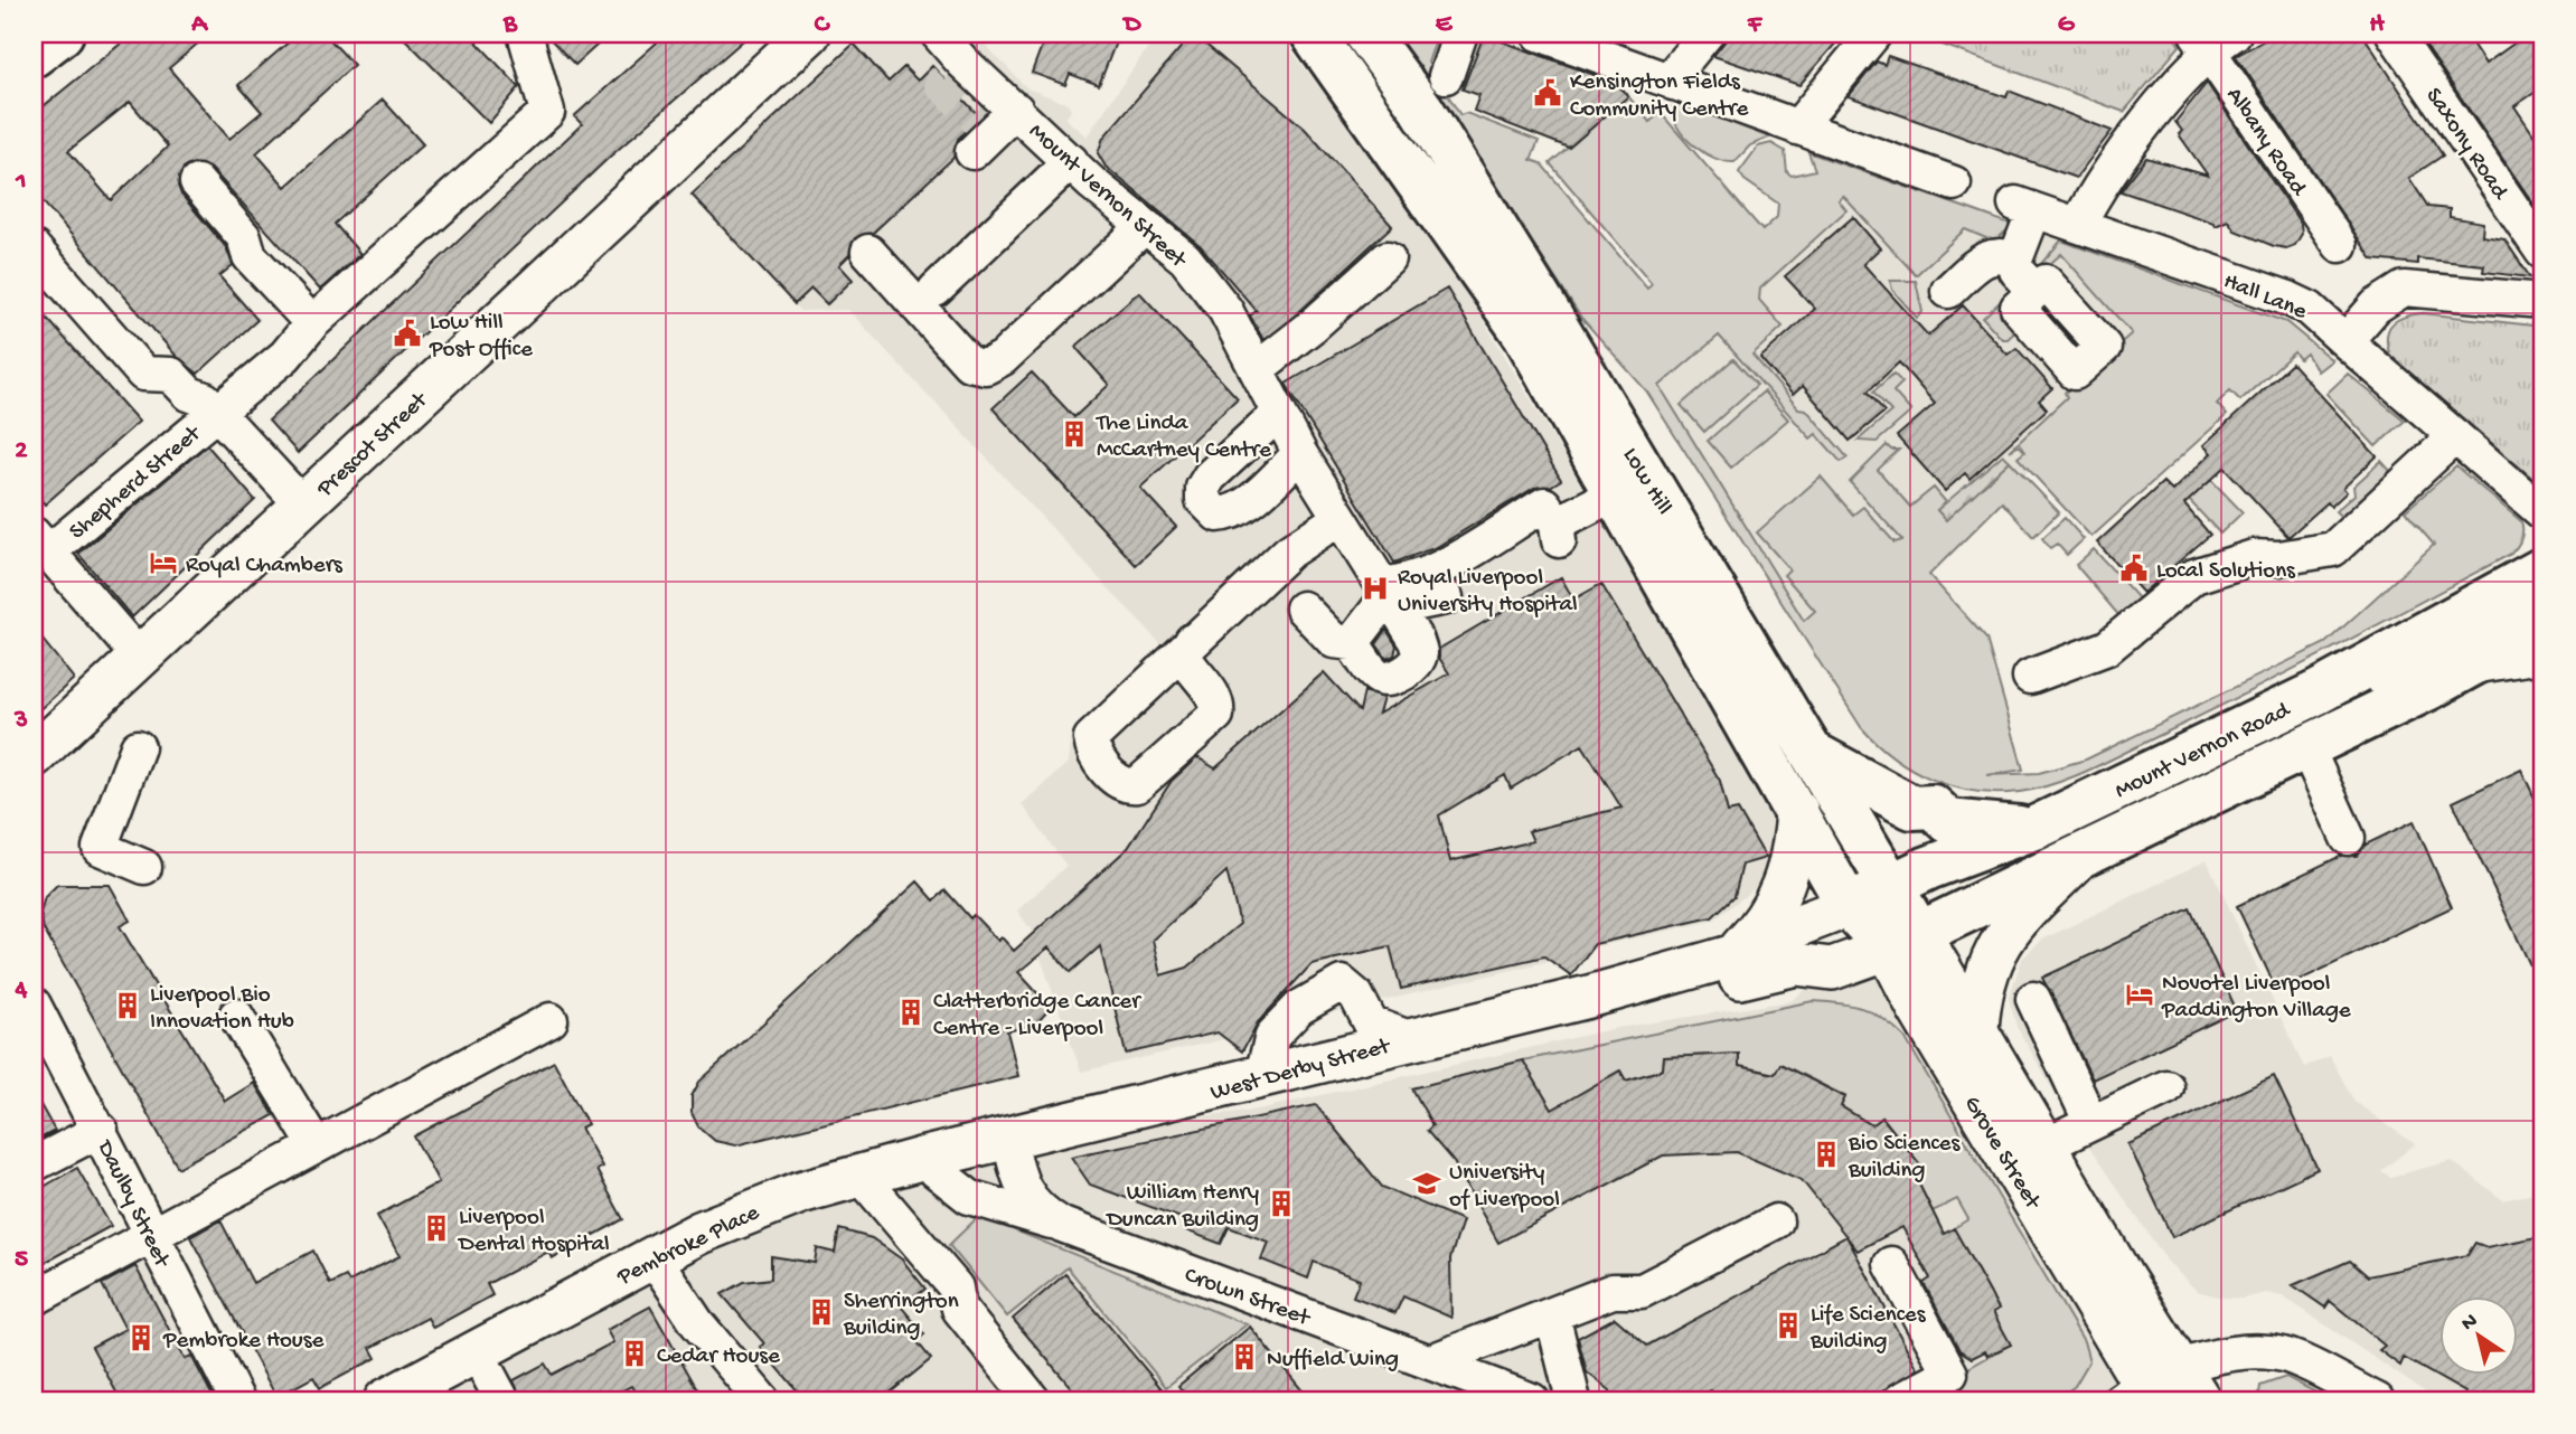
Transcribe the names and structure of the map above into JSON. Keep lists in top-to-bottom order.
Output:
{
  "streets": {
    "highway": ["Low Hill", "Mount Vernon Road", "Grove Street"],
    "main road": ["Prescot Street", "West Derby Street", "Pembroke Place"],
    "street": [
      "Albany Road",
      "Saxony Road",
      "Mount Vernon Street",
      "Hall Lane",
      "Shepherd Street",
      "Daulby Street",
      "Crown Street"
    ]
  },
  "crossings": [
    ["Low Hill", "Mount Vernon Road"],
    ["Low Hill", "West Derby Street"],
    ["Low Hill", "Grove Street"],
    ["Mount Vernon Road", "West Derby Street"],
    ["Mount Vernon Road", "Grove Street"],
    ["West Derby Street", "Grove Street"],
    ["West Derby Street", "Pembroke Place"],
    ["West Derby Street", "Crown Street"],
    ["Pembroke Place", "Crown Street"]
  ],
  "places": {
    "public building": ["Kensington Fields Community Centre", "Low Hill Post Office", "Local Solutions"],
    "building": [
      "The Linda McCartney Centre",
      "Liverpool Bio Innovation Hub",
      "Clatterbridge Cancer Centre - Liverpool",
      "Bio Sciences Building",
      "William Henry Duncan Building",
      "Liverpool Dental Hospital",
      "Sherrington Building",
      "Life Sciences Building",
      "Pembroke House",
      "Cedar House",
      "Nuffield Wing"
    ],
    "hotel": ["Royal Chambers", "Novotel Liverpool Paddington Village"],
    "hospital": ["Royal Liverpool University Hospital"],
    "school or university": ["University of Liverpool"]
  },
  "north": "top left",
  "grid": {
    "columns": [
      "A",
      "B",
      "C",
      "D",
      "E",
      "F",
      "G",
      "H"
    ],
    "rows": [
      "1",
      "2",
      "3",
      "4",
      "5"
    ]
  }
}
